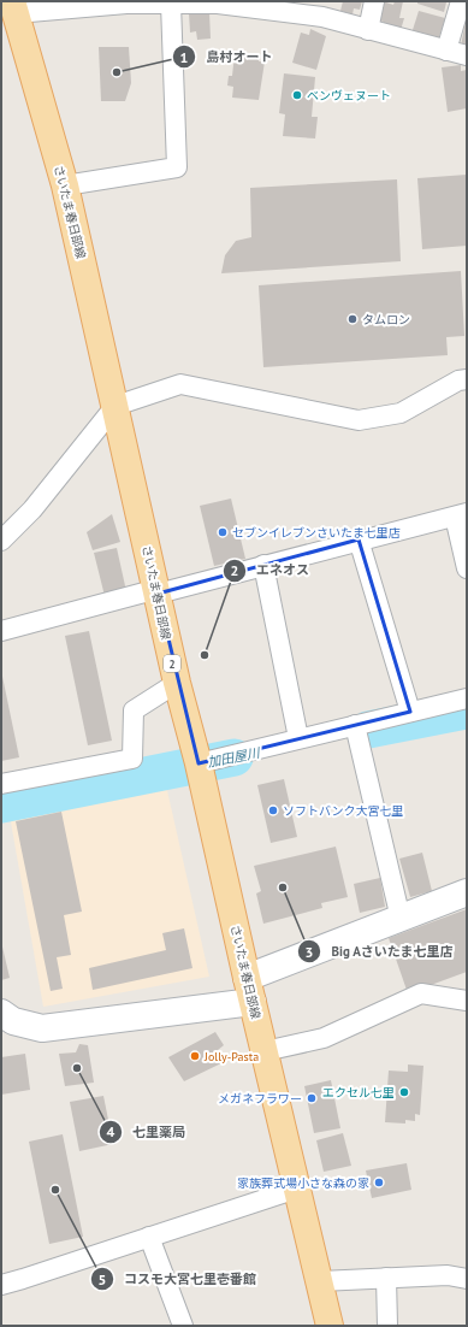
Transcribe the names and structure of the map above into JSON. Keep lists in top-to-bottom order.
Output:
{
  "streets": {
    "main road": ["さいたま春日部線", "2"]
  },
  "water": ["加田屋川"],
  "places": [
    "島村オート",
    "ベンヴェヌート",
    "タムロン",
    "セブンイレブンさいたま七里店",
    "エネオス",
    "ソフトバンク大宮七里",
    "Big Aさいたま七里店",
    "Jolly-Pasta",
    "七里薬局",
    "エクセル七里",
    "メガネフラワー",
    "家族葬式場小さな森の家",
    "コスモ大宮七里壱番館"
  ]
}
